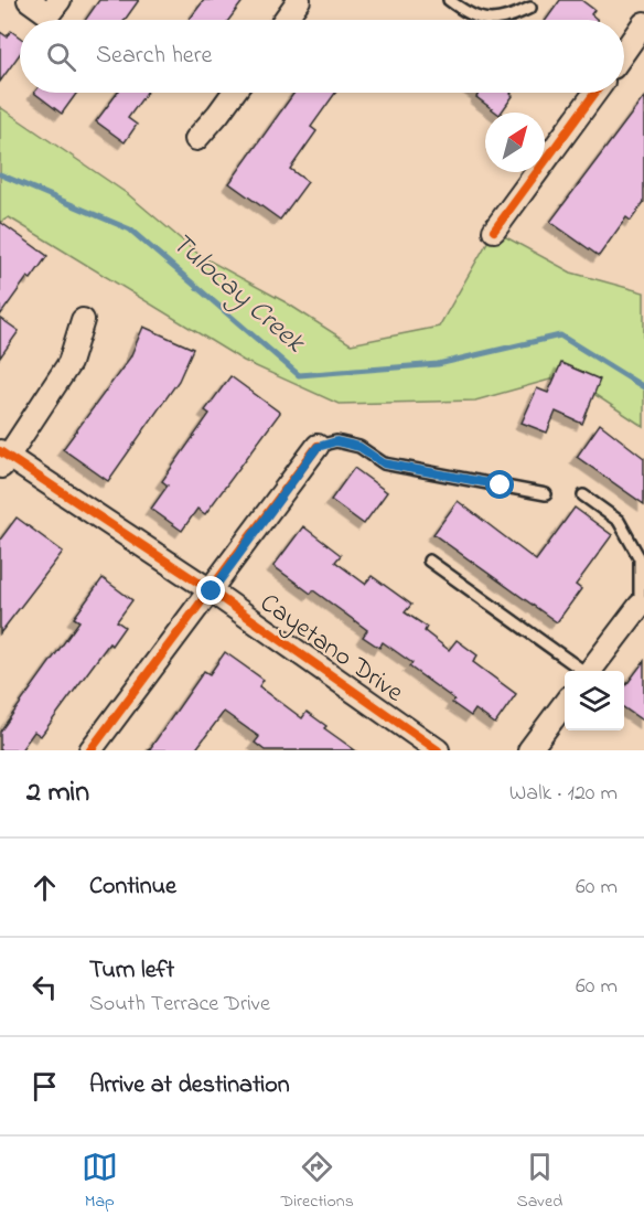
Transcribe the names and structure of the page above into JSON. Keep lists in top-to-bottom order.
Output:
{
  "streets": {
    "street": ["Cayetano Drive"]
  },
  "water": ["Tulocay Creek"],
  "north": "top right",
  "page": {
    "search": "Search here",
    "heading": ["2 min", "Walk · 120 m"],
    "list": [
      ["Continue", "60 m"],
      ["Turn left", "South Terrace Drive", "60 m"],
      "Arrive at destination"
    ],
    "nav": ["Map", "Directions", "Saved"]
  }
}
